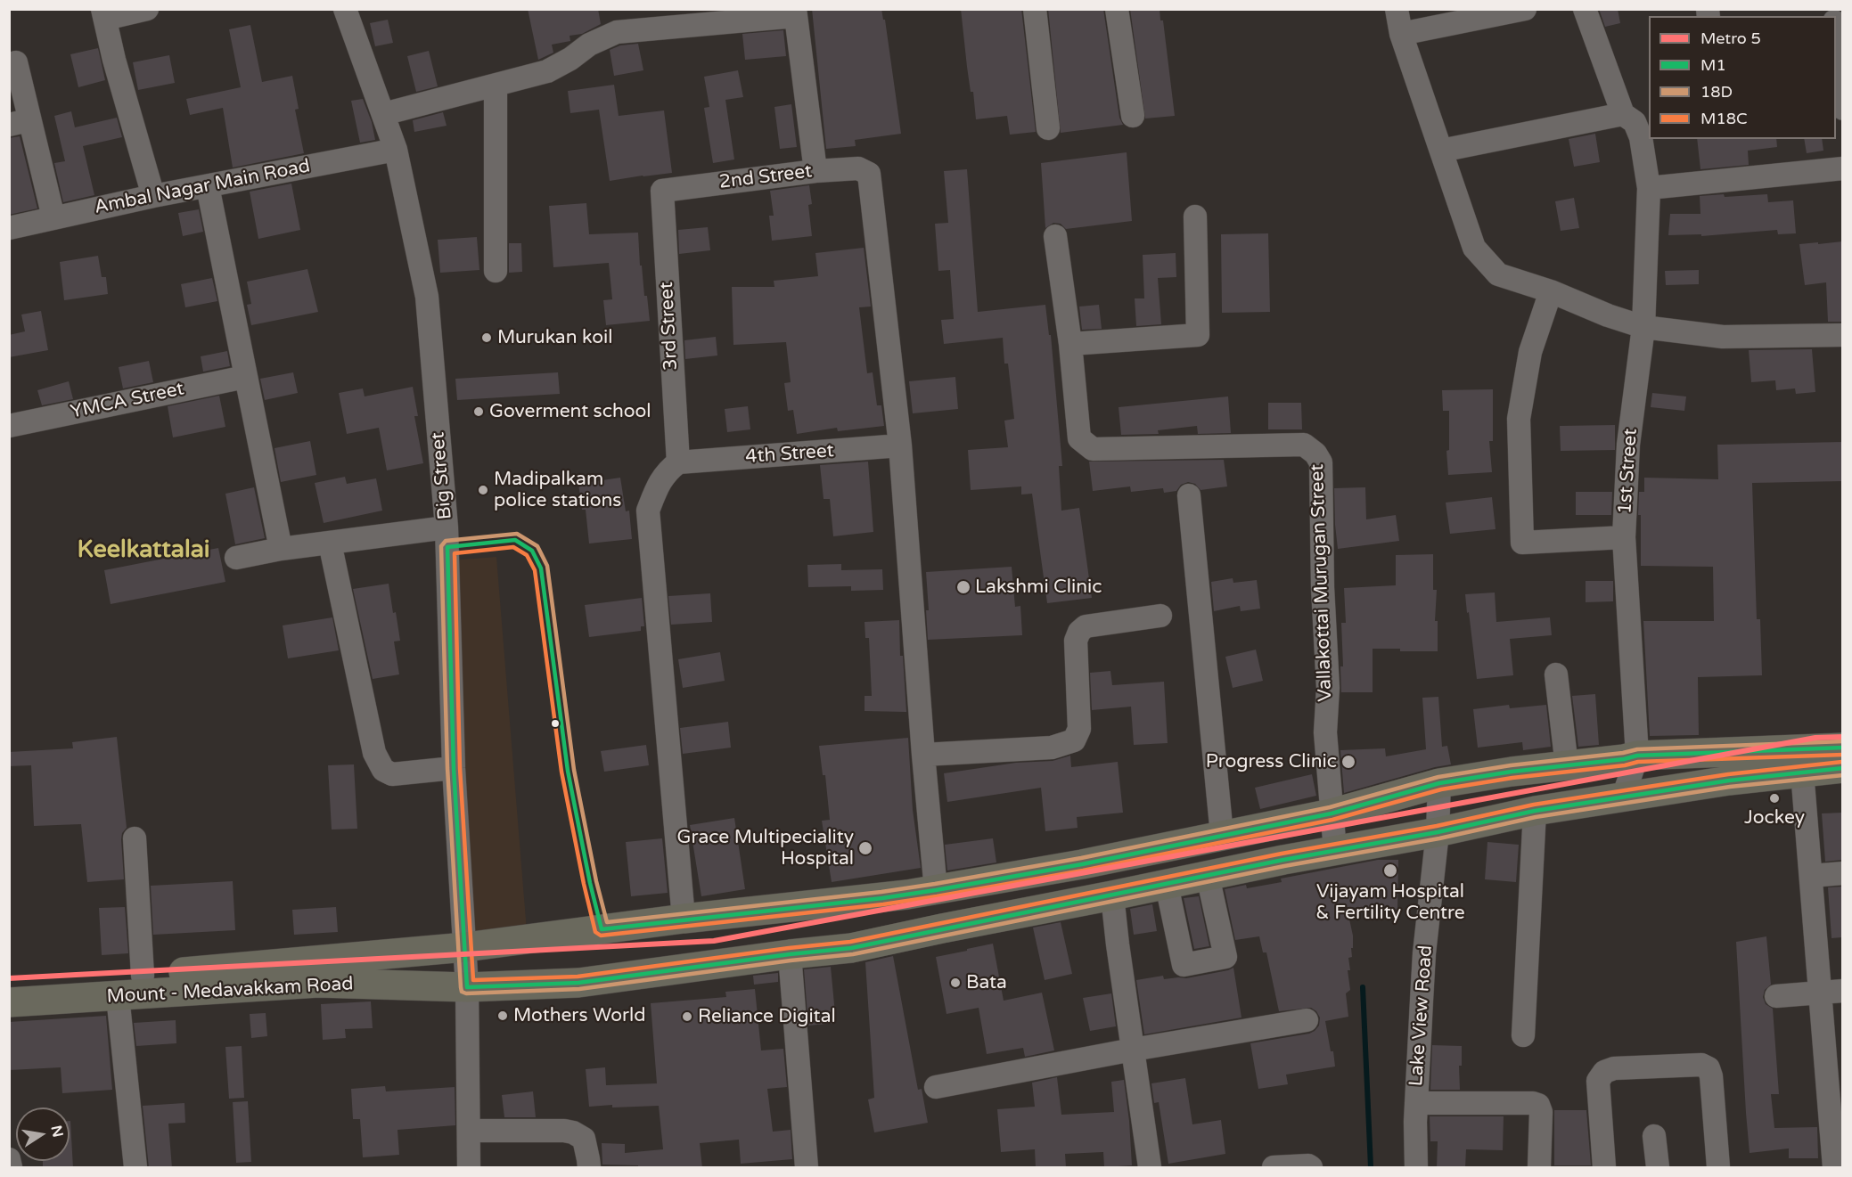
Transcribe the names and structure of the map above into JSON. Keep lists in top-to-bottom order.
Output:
{
  "streets": {
    "main road": ["Mount - Medavakkam Road"],
    "street": [
      "2nd Street",
      "Ambal Nagar Main Road",
      "3rd Street",
      "YMCA Street",
      "4th Street",
      "1st Street",
      "Big Street",
      "Vallakottai Murugan Street",
      "Lake View Road"
    ]
  },
  "crossings": [
    ["2nd Street", "3rd Street"],
    ["2nd Street", "4th Street"],
    ["Ambal Nagar Main Road", "Big Street"],
    ["3rd Street", "4th Street"],
    ["1st Street", "Mount - Medavakkam Road"],
    ["Big Street", "Mount - Medavakkam Road"],
    ["Vallakottai Murugan Street", "Mount - Medavakkam Road"],
    ["Mount - Medavakkam Road", "Lake View Road"]
  ],
  "districts": ["Keelkattalai"],
  "places": [
    "Murukan koil",
    "Goverment school",
    "Madipalkam police stations",
    "Lakshmi Clinic",
    "Progress Clinic",
    "Jockey",
    "Grace Multipeciality Hospital",
    "Vijayam Hospital & Fertility Centre",
    "Bata",
    "Mothers World",
    "Reliance Digital"
  ],
  "lines": [
    "transit line 18D",
    "transit line M1",
    "transit line M18C",
    "metro line 5"
  ],
  "legend": [
    "Metro 5",
    "M1",
    "18D",
    "M18C"
  ],
  "north": "right"
}
